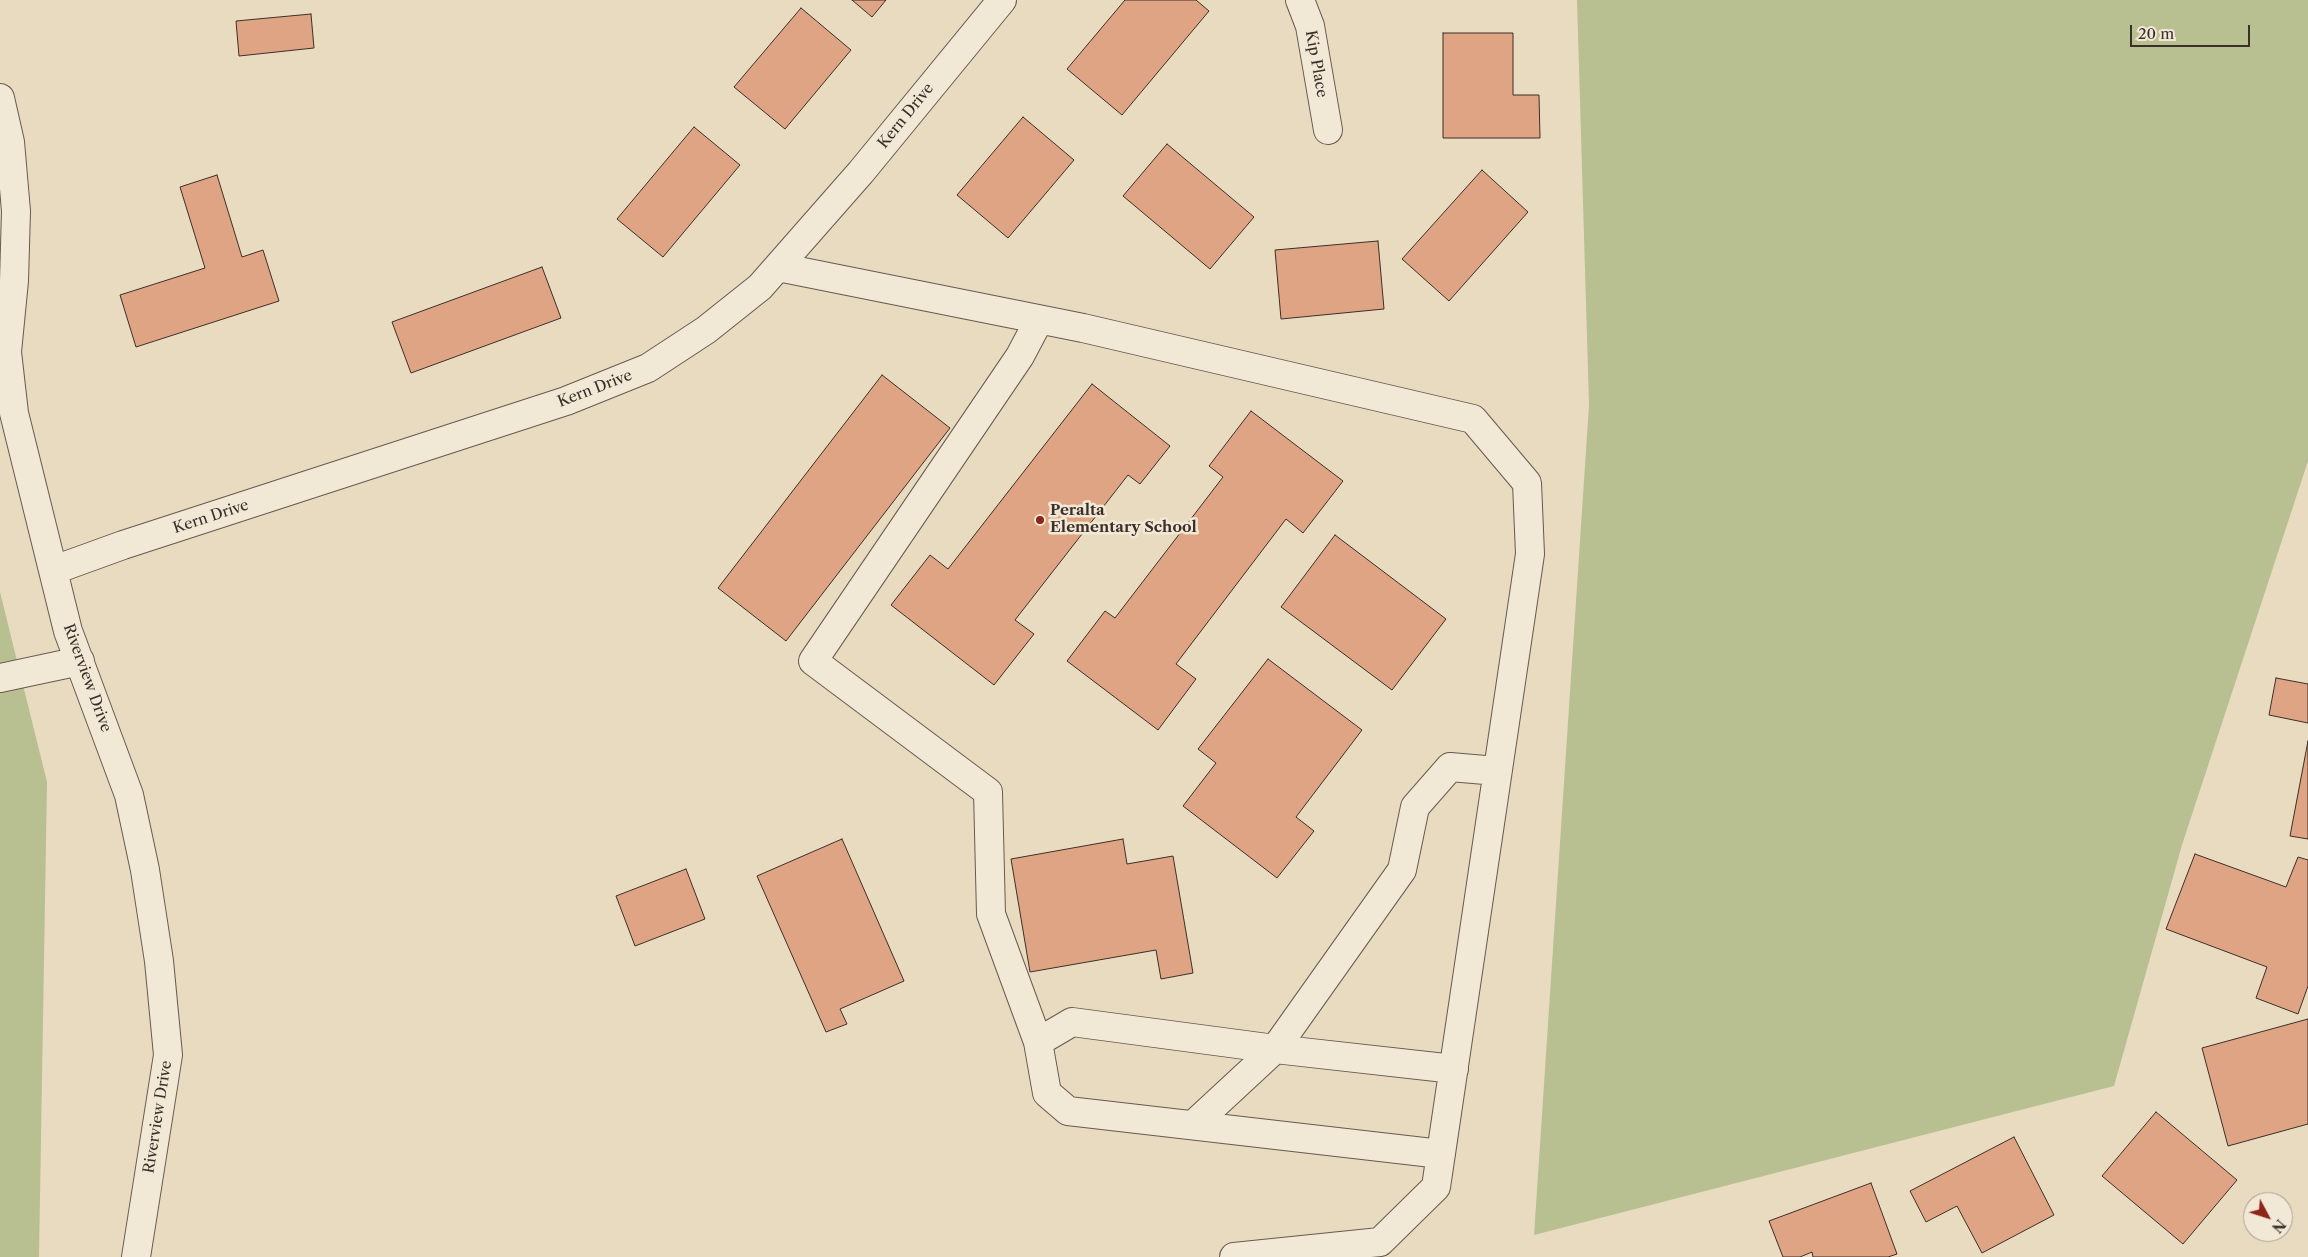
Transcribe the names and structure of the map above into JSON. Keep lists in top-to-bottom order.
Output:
{
  "streets": {
    "street": ["Kip Place", "Kern Drive", "Riverview Drive"]
  },
  "crossings": [
    ["Kern Drive", "Riverview Drive"]
  ],
  "places": ["Peralta Elementary School"],
  "scale_bar": "20 m",
  "north": "bottom right"
}
